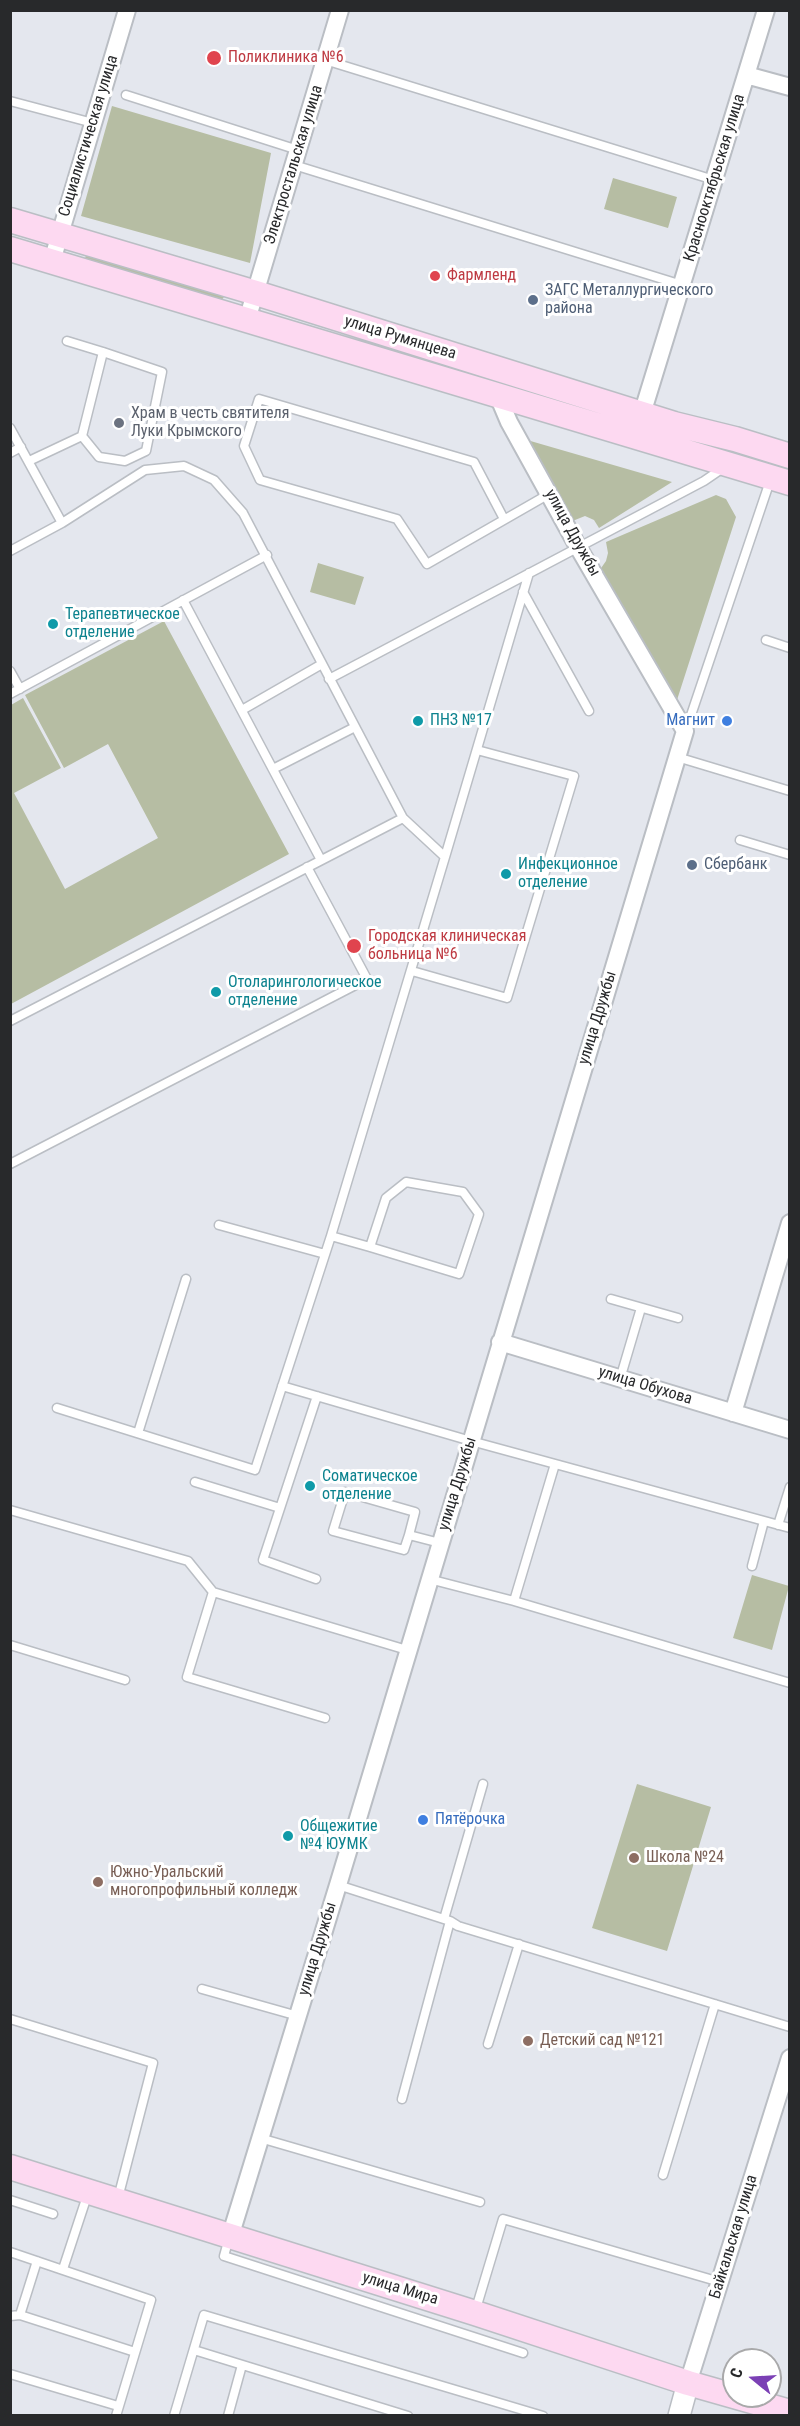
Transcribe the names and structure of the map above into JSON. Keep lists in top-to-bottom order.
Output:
{
  "streets": {
    "main road": ["улица Румянцева", "улица Мира"],
    "street": [
      "Социалистическая улица",
      "Электростальская улица",
      "Краснооктябрьская улица",
      "улица Дружбы",
      "улица Обухова",
      "Байкальская улица"
    ]
  },
  "crossings": [
    ["Социалистическая улица", "улица Румянцева"],
    ["Электростальская улица", "улица Румянцева"],
    ["Краснооктябрьская улица", "улица Румянцева"],
    ["улица Румянцева", "улица Дружбы"],
    ["улица Дружбы", "улица Обухова"],
    ["улица Дружбы", "улица Мира"],
    ["Байкальская улица", "улица Мира"]
  ],
  "places": [
    "Поликлиника №6",
    "Фармленд",
    "ЗАГС Металлургического района",
    "Храм в честь святителя Луки Крымского",
    "Терапевтическое отделение",
    "ПНЗ №17",
    "Магнит",
    "Сбербанк",
    "Инфекционное отделение",
    "Городская клиническая больница №6",
    "Отоларингологическое отделение",
    "Соматическое отделение",
    "Пятёрочка",
    "Общежитие №4 ЮУМК",
    "Школа №24",
    "Южно-Уральский многопрофильный колледж",
    "Детский сад №121"
  ],
  "north": "left"
}
